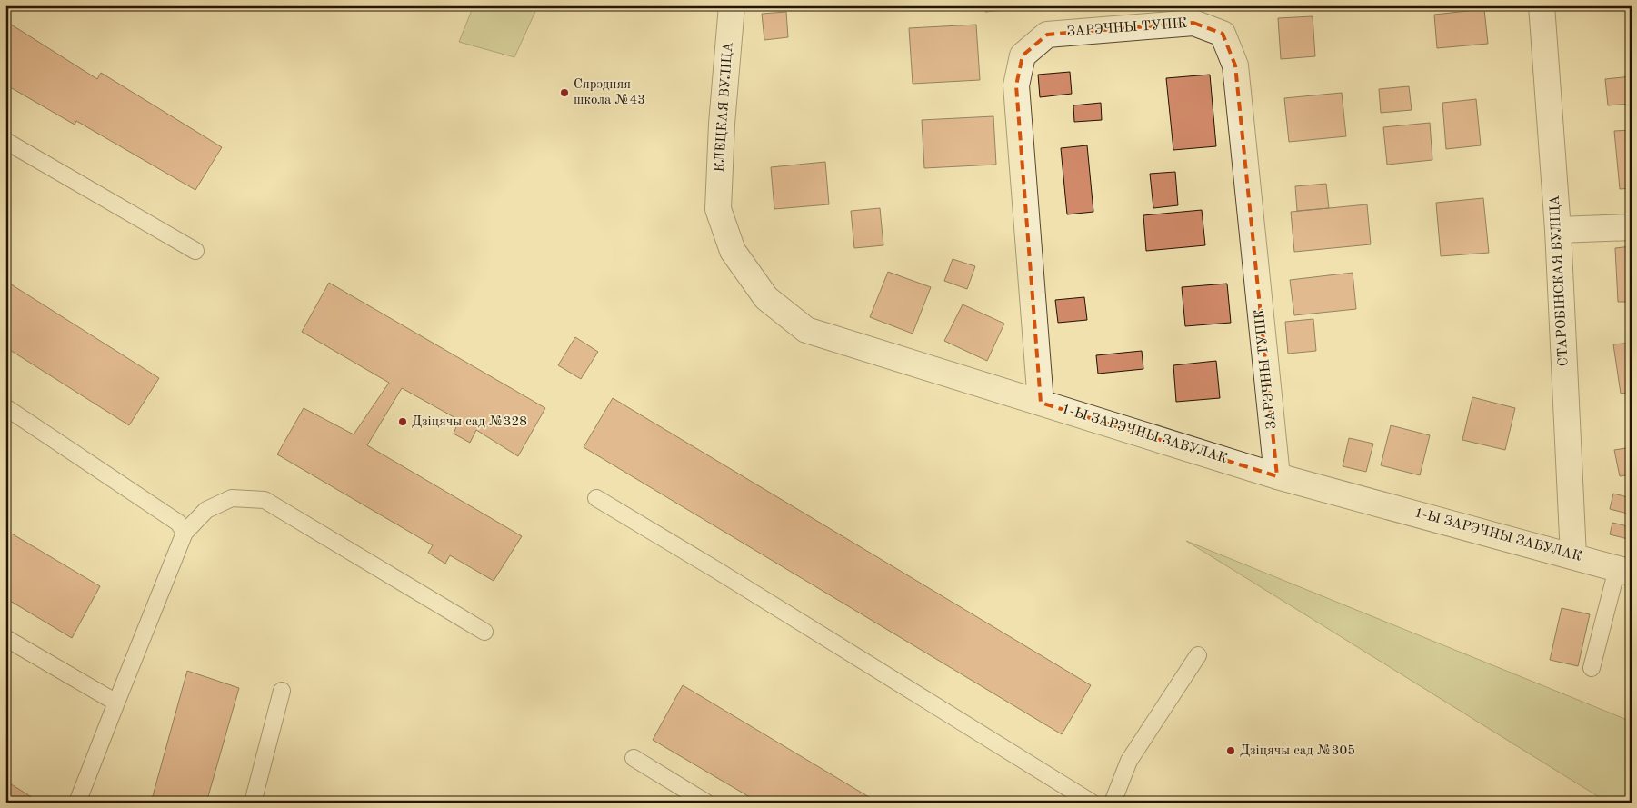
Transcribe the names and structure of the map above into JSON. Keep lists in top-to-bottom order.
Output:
{
  "streets": {
    "street": [
      "ЗАРЭЧНЫ ТУПІК",
      "КЛЕЦКАЯ ВУЛІЦА",
      "СТАРОБІНСКАЯ ВУЛІЦА",
      "1-Ы ЗАРЭЧНЫ ЗАВУЛАК"
    ]
  },
  "crossings": [
    ["ЗАРЭЧНЫ ТУПІК", "1-Ы ЗАРЭЧНЫ ЗАВУЛАК"],
    ["КЛЕЦКАЯ ВУЛІЦА", "1-Ы ЗАРЭЧНЫ ЗАВУЛАК"],
    ["СТАРОБІНСКАЯ ВУЛІЦА", "1-Ы ЗАРЭЧНЫ ЗАВУЛАК"]
  ],
  "places": ["Сярэдняя школа №43", "Дзіцячы сад №328", "Дзіцячы сад №305"]
}
